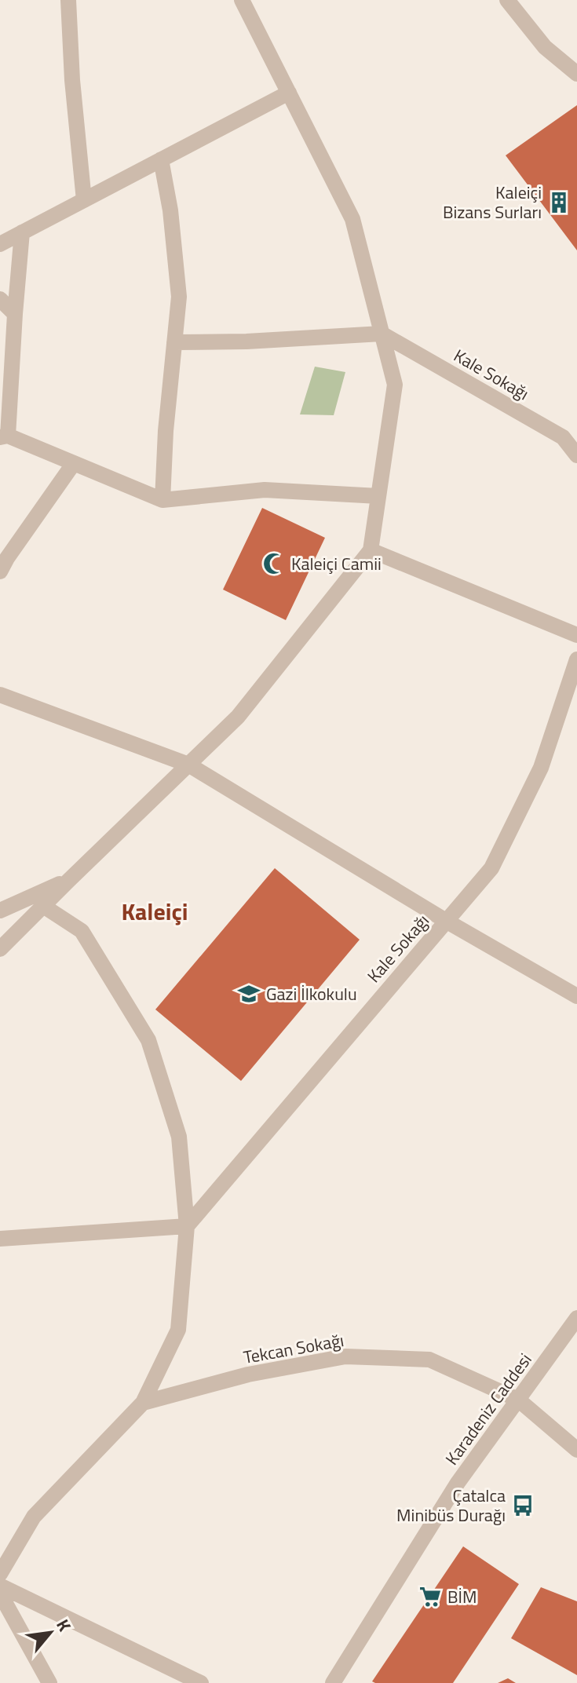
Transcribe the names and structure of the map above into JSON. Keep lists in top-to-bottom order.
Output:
{
  "streets": {
    "street": ["Kale Sokağı", "Tekcan Sokağı", "Karadeniz Caddesi"]
  },
  "crossings": [
    ["Tekcan Sokağı", "Karadeniz Caddesi"]
  ],
  "districts": ["Kaleiçi"],
  "places": {
    "building": ["Kaleiçi Bizans Surları"],
    "mosque": ["Kaleiçi Camii"],
    "school or university": ["Gazi İlkokulu"],
    "bus stop": ["Çatalca Minibüs Durağı"],
    "supermarket": ["BİM"]
  },
  "north": "top right"
}
